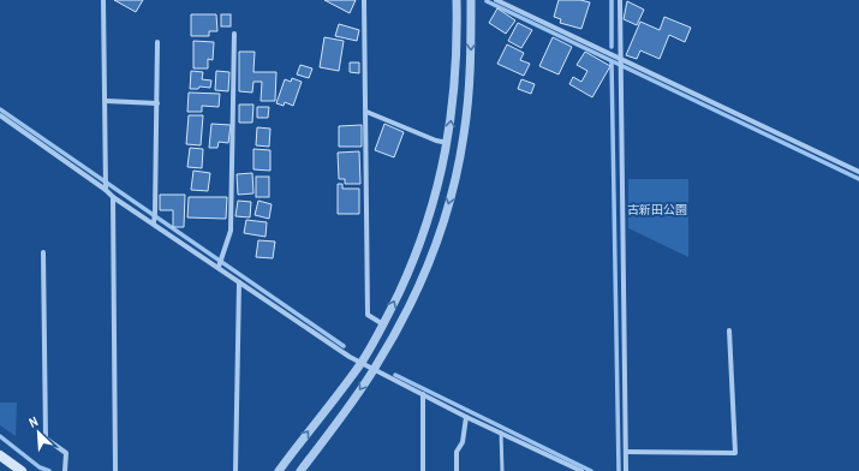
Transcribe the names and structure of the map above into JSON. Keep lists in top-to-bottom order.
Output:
{
  "parks": ["古新田公園"],
  "north": "top left"
}
